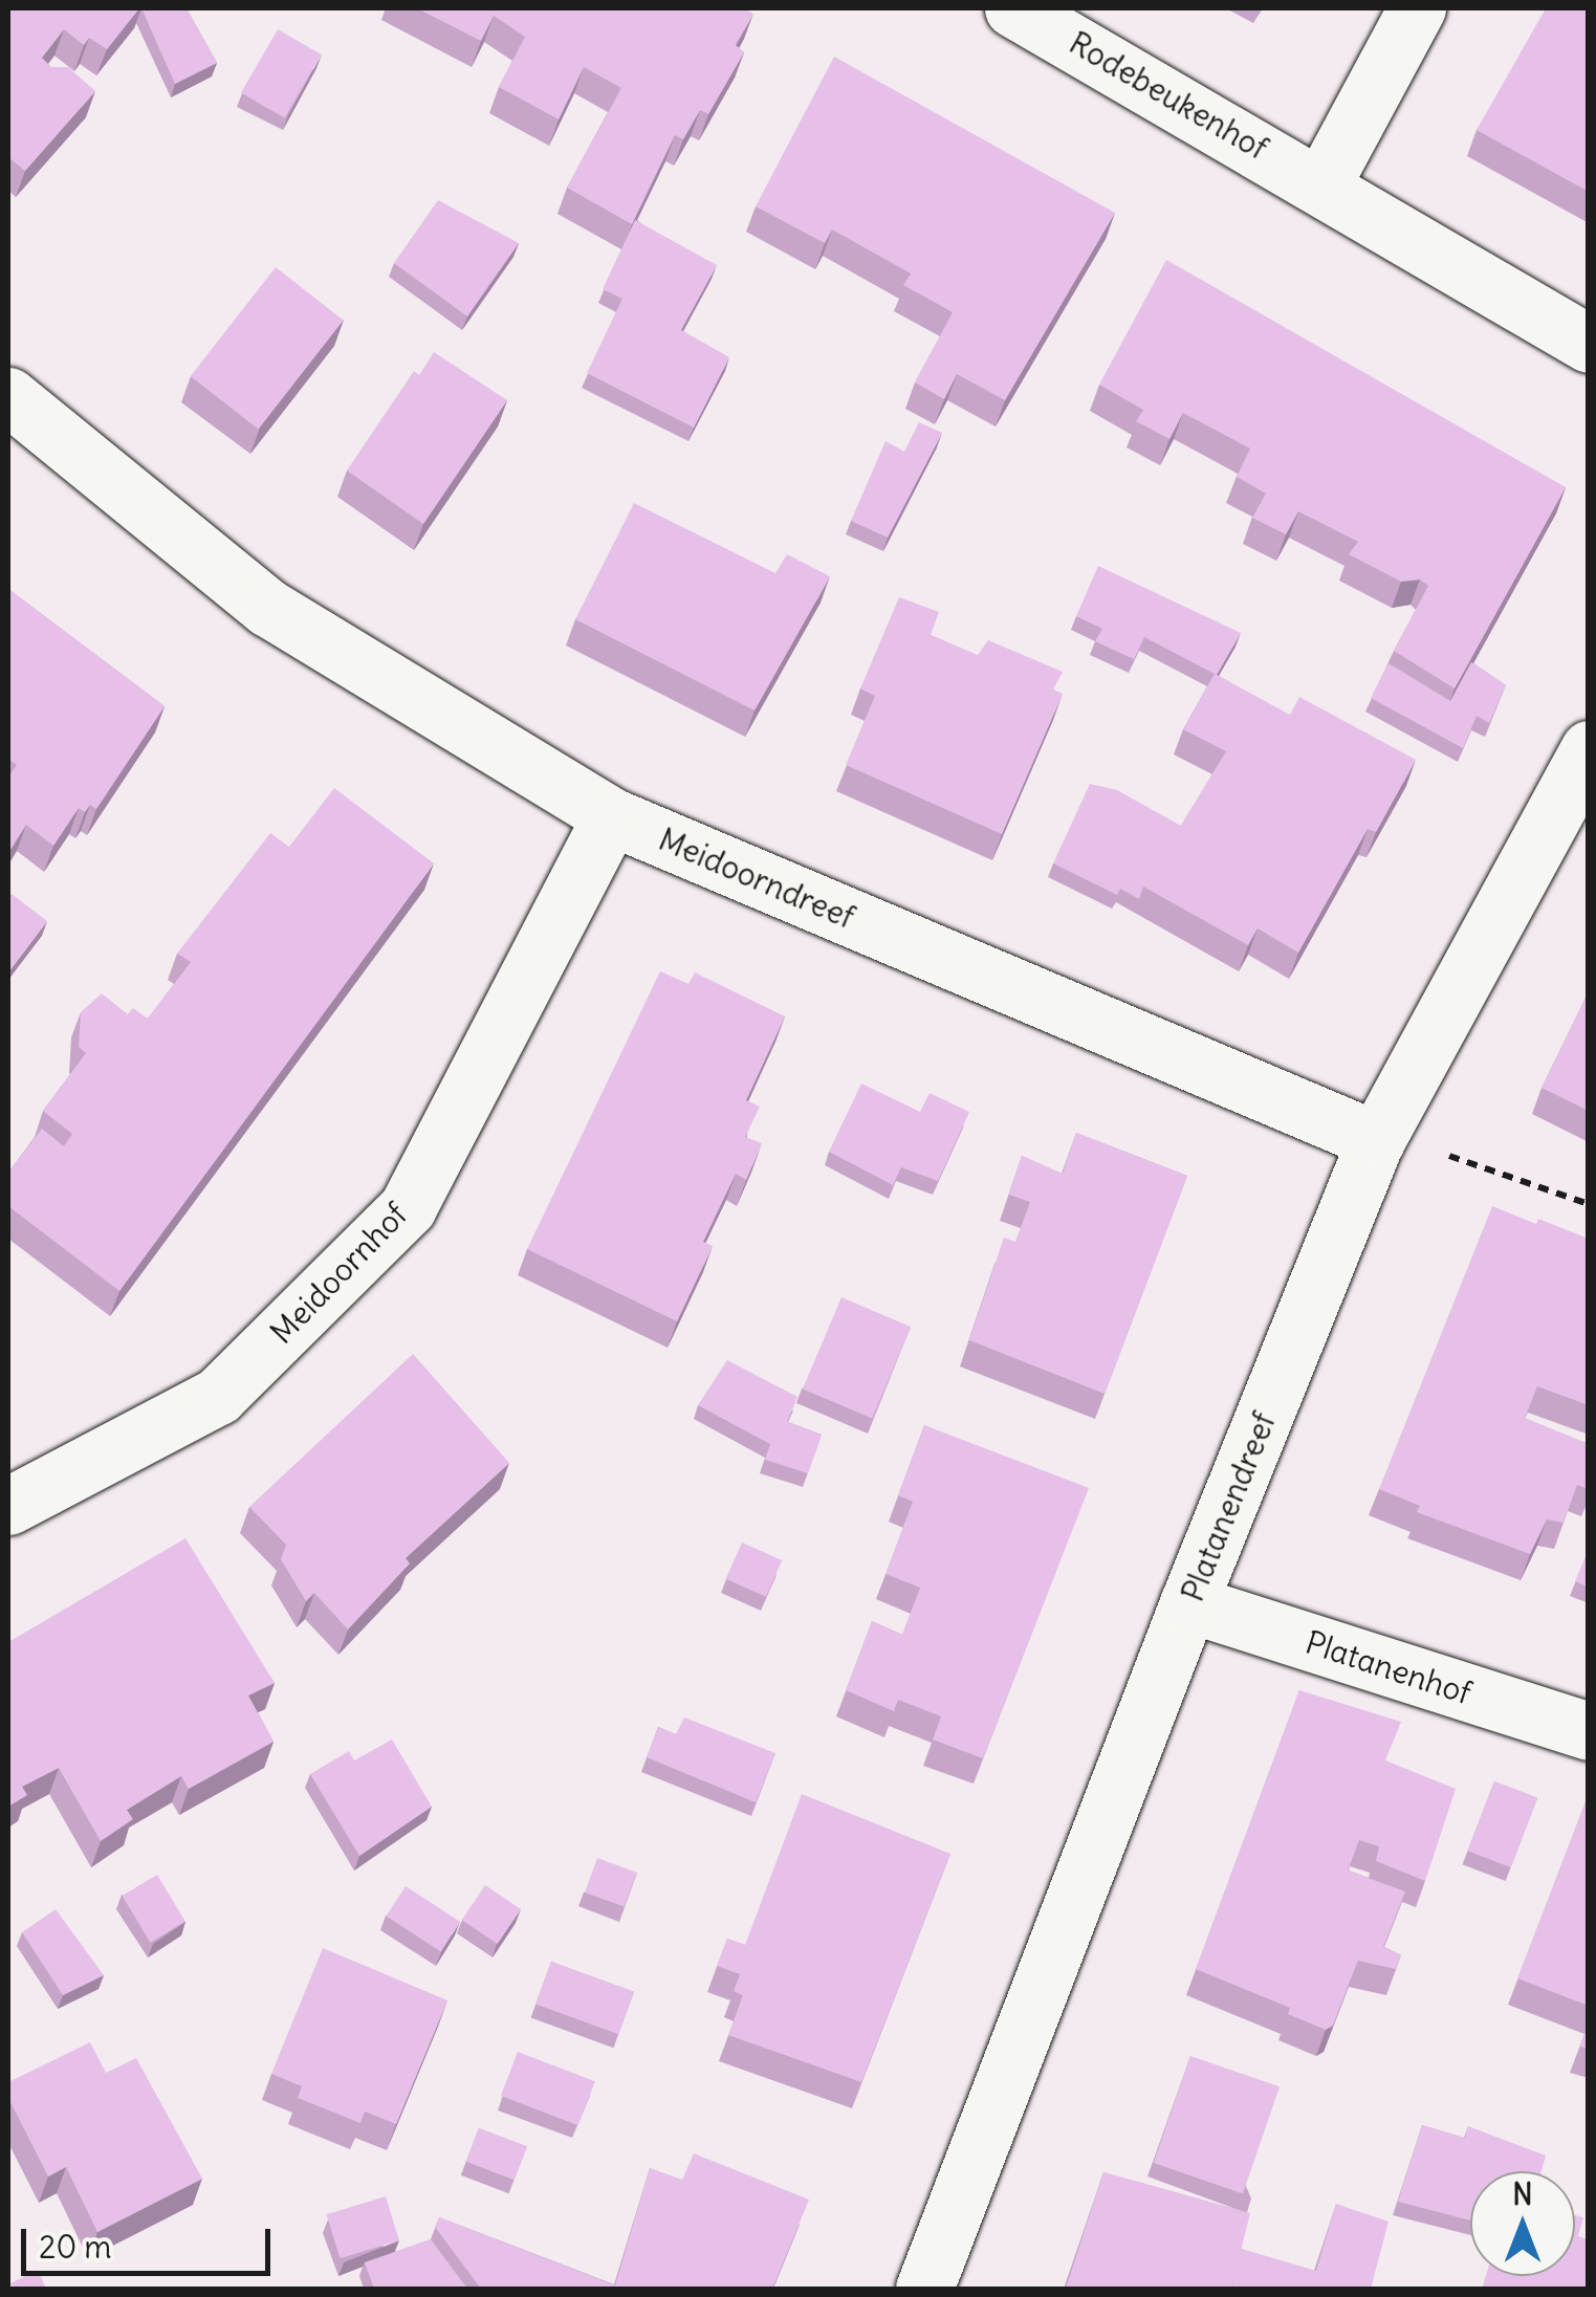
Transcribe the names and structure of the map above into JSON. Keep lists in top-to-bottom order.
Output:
{
  "streets": {
    "street": [
      "Rodebeukenhof",
      "Meidoorndreef",
      "Meidoornhof",
      "Platanendreef",
      "Platanenhof"
    ]
  },
  "crossings": [
    ["Meidoorndreef", "Meidoornhof"],
    ["Meidoorndreef", "Platanendreef"],
    ["Platanendreef", "Platanenhof"]
  ],
  "scale_bar": "20 m",
  "north": "top"
}
